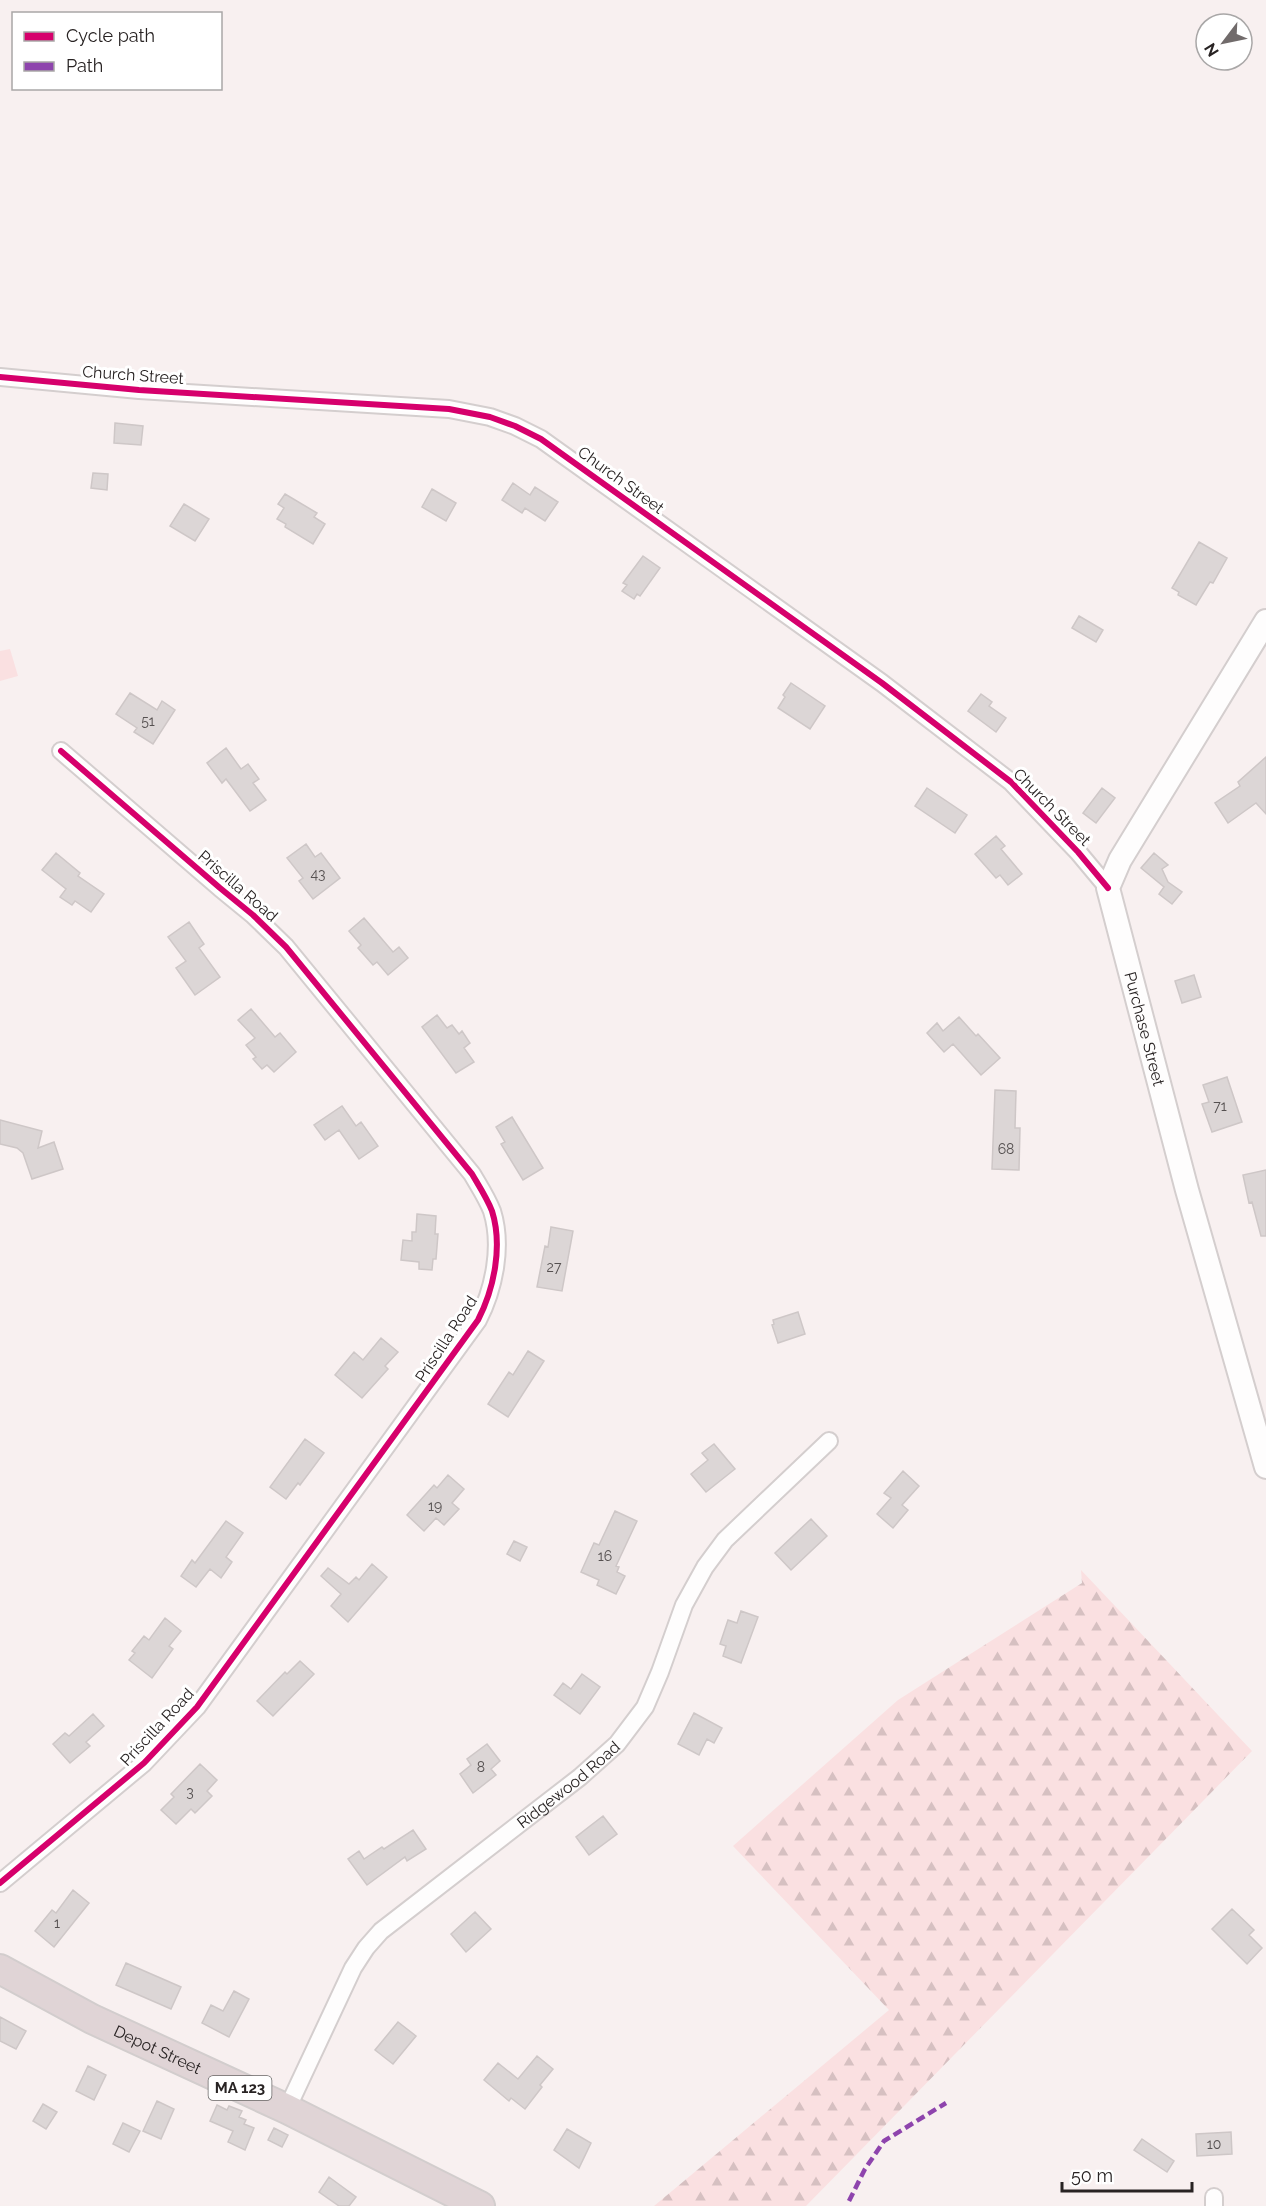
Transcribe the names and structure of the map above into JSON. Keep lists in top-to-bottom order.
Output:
{
  "streets": {
    "highway": ["Depot Street", "MA 123"],
    "street": [
      "Church Street",
      "Priscilla Road",
      "Purchase Street",
      "Ridgewood Road"
    ]
  },
  "crossings": [
    ["Church Street", "Purchase Street"],
    ["Ridgewood Road", "Depot Street"]
  ],
  "house_numbers": [
    "51",
    "43",
    "71",
    "68",
    "27",
    "19",
    "16",
    "8",
    "3",
    "1",
    "10"
  ],
  "legend": ["Cycle path", "Path"],
  "scale_bar": "50 m",
  "north": "bottom left"
}
